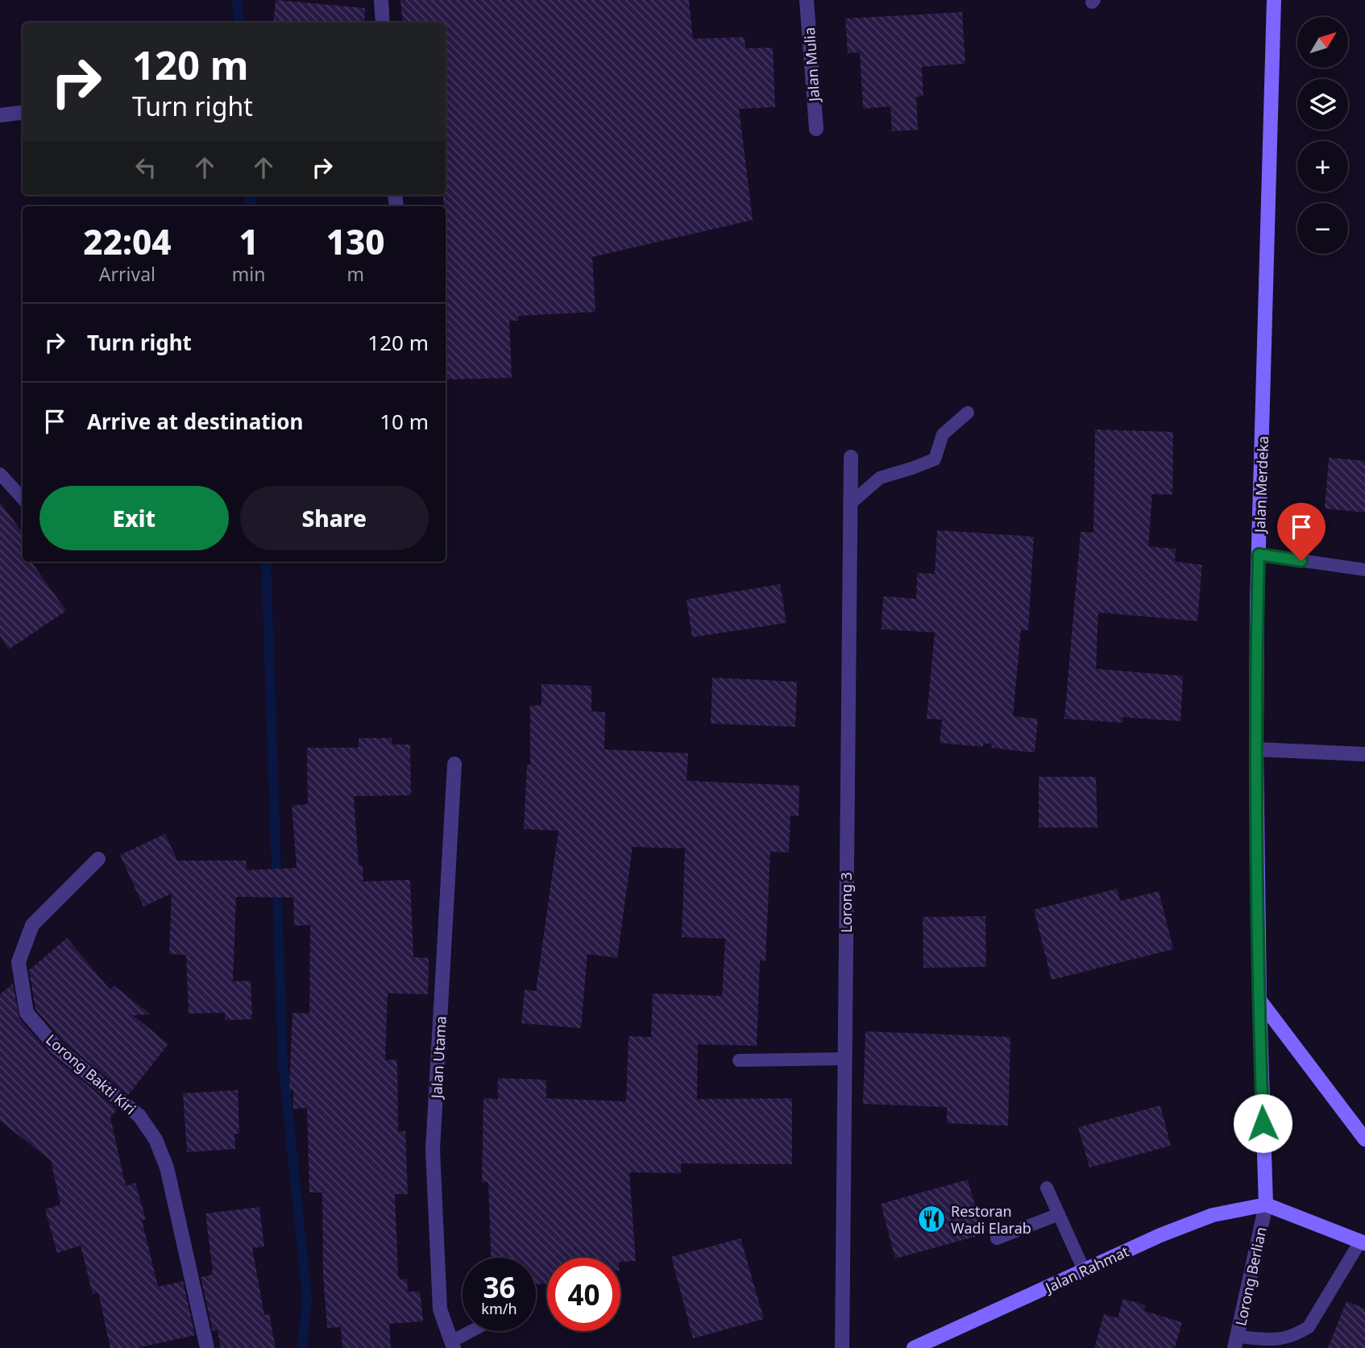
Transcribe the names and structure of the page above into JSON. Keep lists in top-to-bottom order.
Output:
{
  "streets": {
    "street": [
      "Jalan Mulia",
      "Jalan Merdeka",
      "Lorong 3",
      "Jalan Utama",
      "Lorong Bakti Kiri",
      "Jalan Rahmat",
      "Lorong Berlian"
    ]
  },
  "crossings": [
    ["Jalan Merdeka", "Jalan Rahmat"],
    ["Jalan Merdeka", "Lorong Berlian"],
    ["Jalan Rahmat", "Lorong Berlian"]
  ],
  "places": {
    "restaurant": ["Restoran Wadi Elarab"]
  },
  "north": "top right",
  "page": {
    "map_buttons": ["+", "−"],
    "turn": ["120 m", "Turn right"],
    "eta": [
      "22:04",
      "Arrival",
      "1",
      "min",
      "130",
      "m"
    ],
    "list": [
      {
        "name": "Turn right",
        "value": "120 m"
      },
      {
        "name": "Arrive at destination",
        "value": "10 m"
      }
    ],
    "buttons": ["Exit", "Share"],
    "speed": "36 km/h",
    "limit": "40"
  }
}
